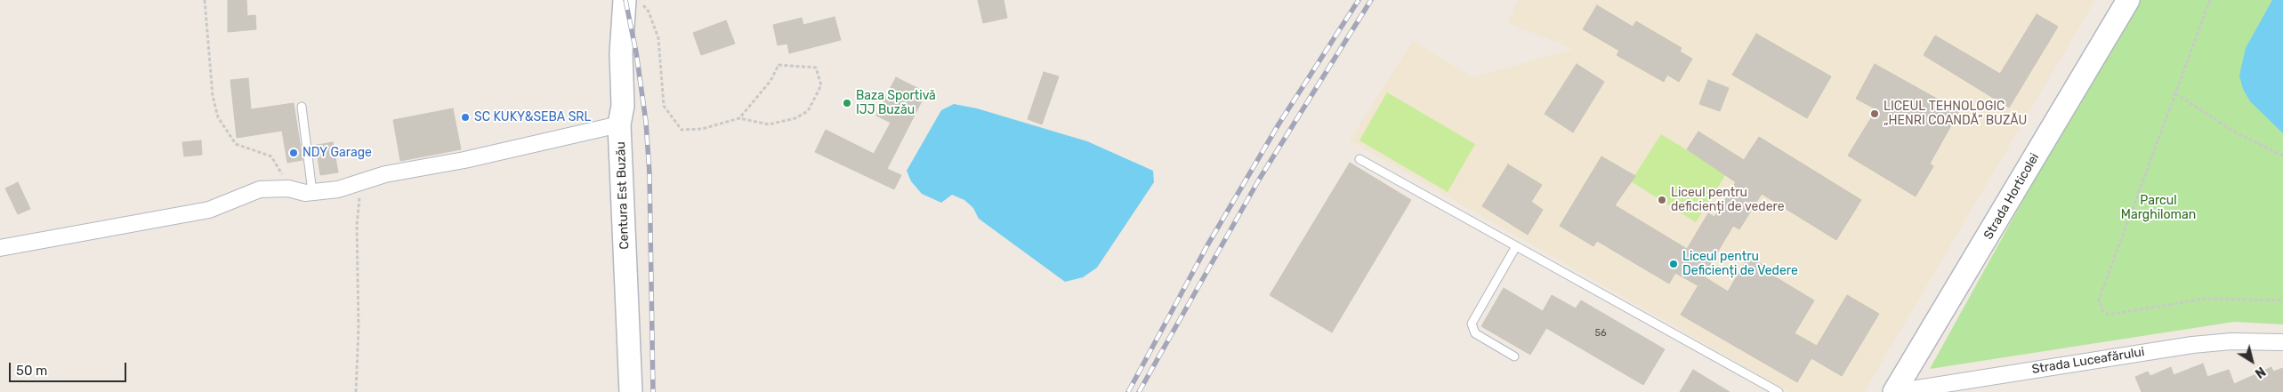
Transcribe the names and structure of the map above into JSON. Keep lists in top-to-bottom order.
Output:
{
  "streets": {
    "main road": ["Centura Est Buzău", "Strada Horticolei"],
    "street": ["Strada Luceafărului"]
  },
  "crossings": [
    ["Strada Horticolei", "Strada Luceafărului"]
  ],
  "parks": ["Parcul Marghiloman"],
  "places": [
    "Baza Sportivă IJJ Buzău",
    "LICEUL TEHNOLOGIC „HENRI COANDĂ” BUZĂU",
    "SC KUKY&SEBA SRL",
    "NDY Garage",
    "Liceul pentru deficienți de vedere",
    "Liceul pentru Deficienți de Vedere"
  ],
  "house_numbers": ["56"],
  "scale_bar": "50 m",
  "north": "bottom right"
}
